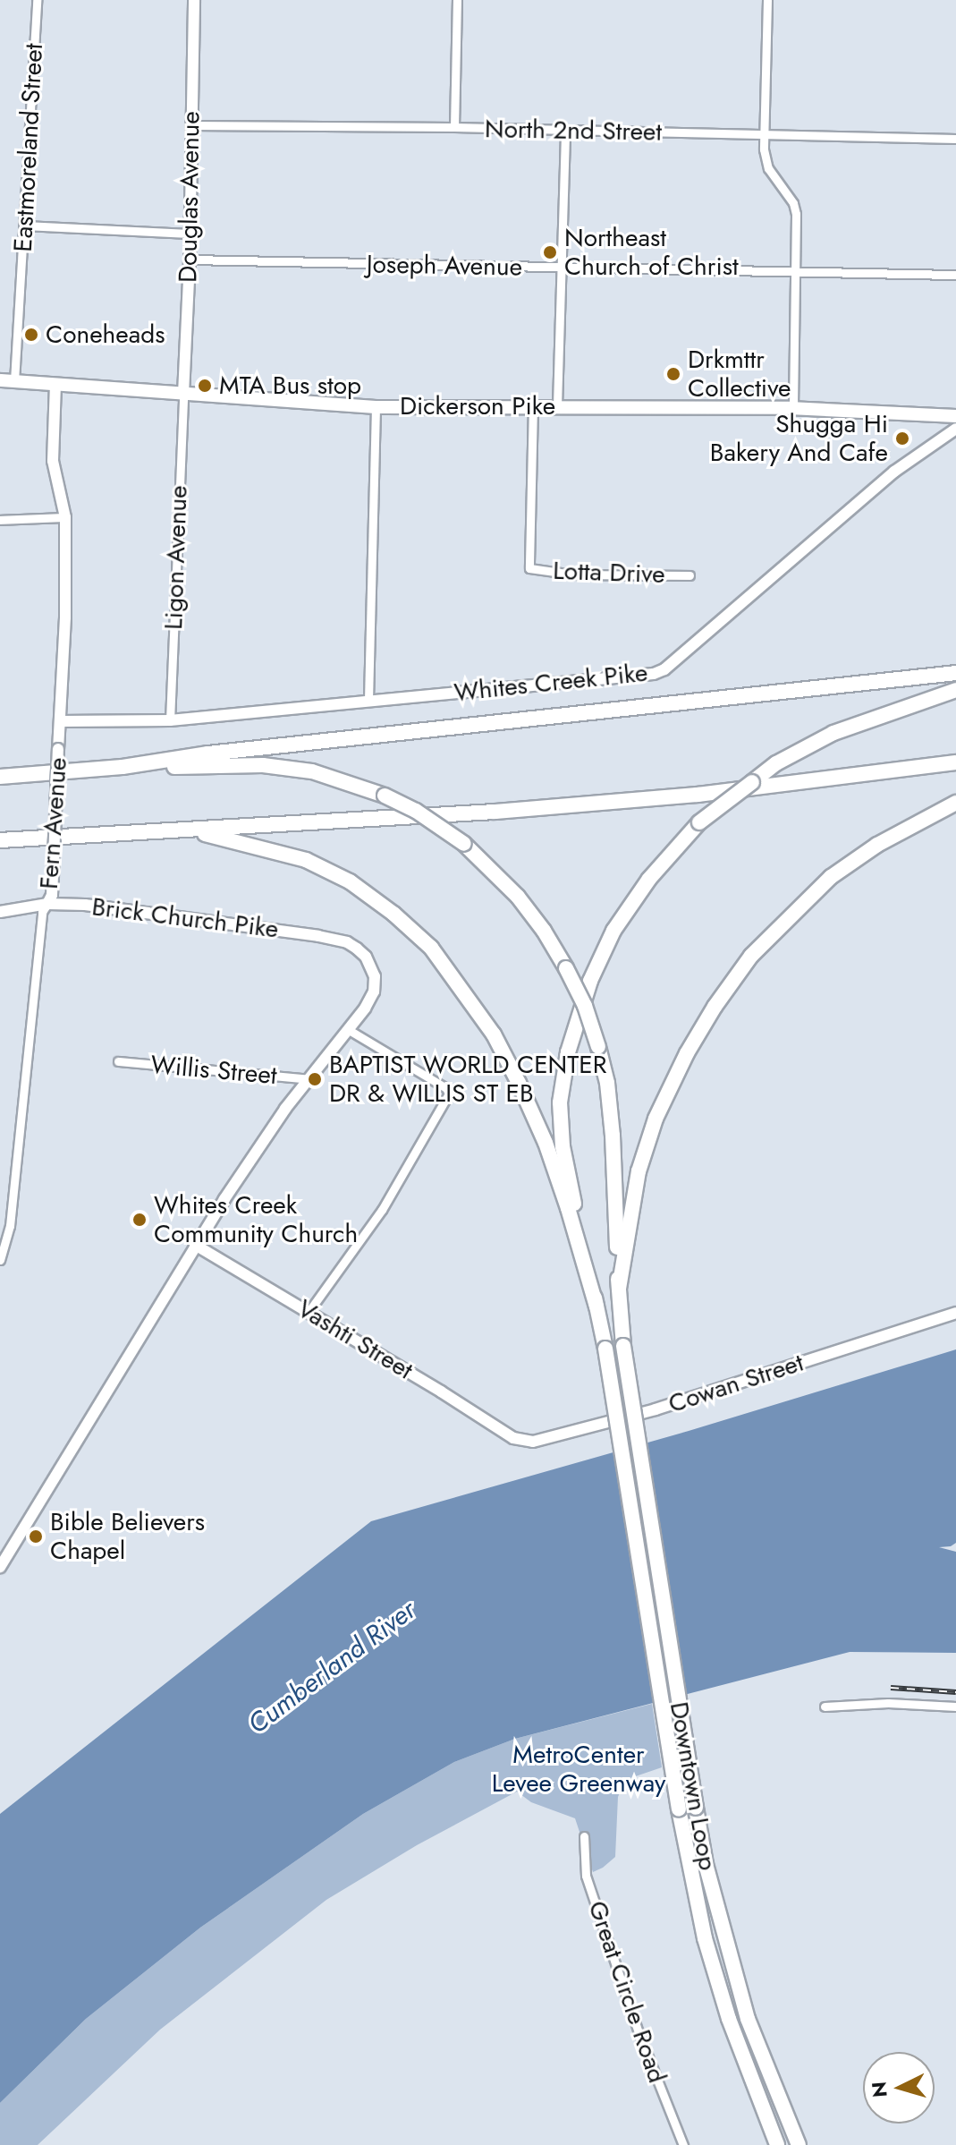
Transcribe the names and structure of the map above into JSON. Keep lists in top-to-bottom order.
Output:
{
  "streets": {
    "highway": ["Downtown Loop"],
    "main road": ["Dickerson Pike"],
    "street": [
      "North 2nd Street",
      "Eastmoreland Street",
      "Douglas Avenue",
      "Joseph Avenue",
      "Ligon Avenue",
      "Lotta Drive",
      "Whites Creek Pike",
      "Fern Avenue",
      "Brick Church Pike",
      "Willis Street",
      "Vashti Street",
      "Cowan Street",
      "Great Circle Road"
    ]
  },
  "crossings": [
    ["North 2nd Street", "Douglas Avenue"],
    ["Eastmoreland Street", "Dickerson Pike"],
    ["Douglas Avenue", "Joseph Avenue"],
    ["Douglas Avenue", "Dickerson Pike"],
    ["Douglas Avenue", "Ligon Avenue"],
    ["Dickerson Pike", "Ligon Avenue"],
    ["Dickerson Pike", "Lotta Drive"],
    ["Dickerson Pike", "Fern Avenue"],
    ["Ligon Avenue", "Whites Creek Pike"],
    ["Whites Creek Pike", "Fern Avenue"],
    ["Fern Avenue", "Brick Church Pike"],
    ["Vashti Street", "Cowan Street"]
  ],
  "water": ["Cumberland River"],
  "parks": ["MetroCenter Levee Greenway"],
  "places": [
    "Northeast Church of Christ",
    "Coneheads",
    "Drkmttr Collective",
    "MTA Bus stop",
    "Shugga Hi Bakery And Cafe",
    "BAPTIST WORLD CENTER DR & WILLIS ST EB",
    "Whites Creek Community Church",
    "Bible Believers Chapel"
  ],
  "north": "left"
}
